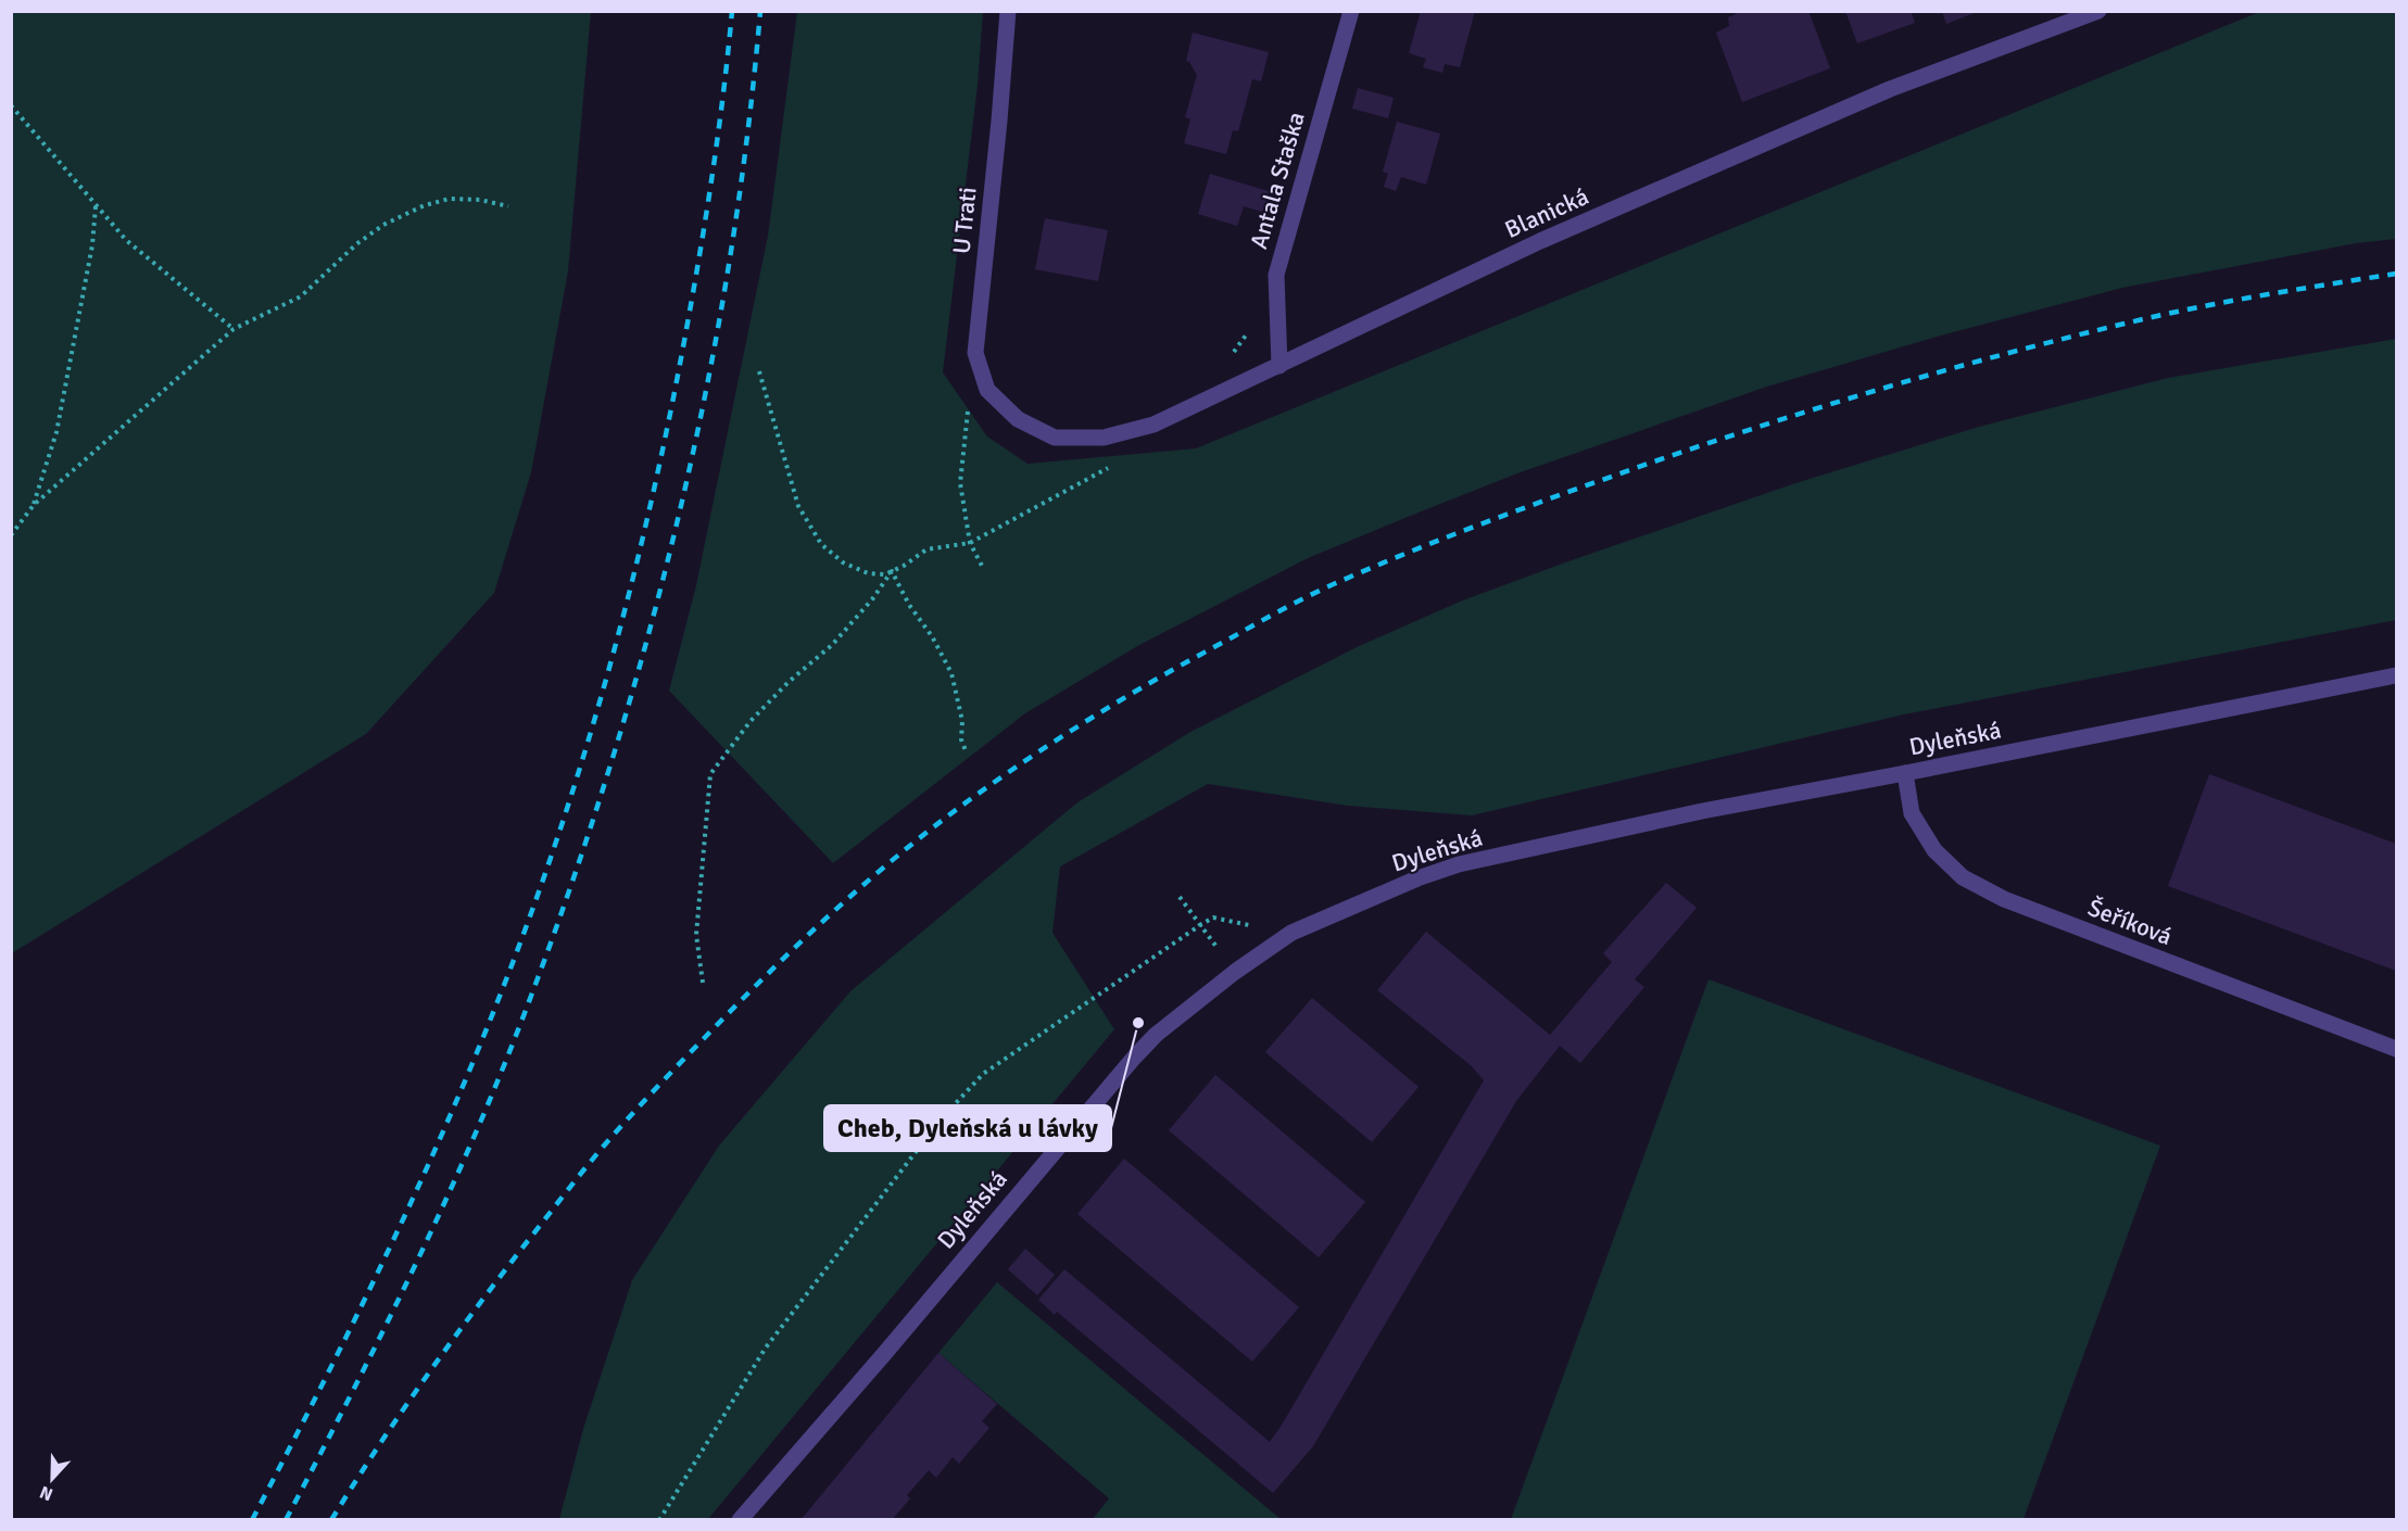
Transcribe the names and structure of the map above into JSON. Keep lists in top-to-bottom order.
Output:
{
  "streets": {
    "street": [
      "Antala Staška",
      "Blanická",
      "U Trati",
      "Dyleňská",
      "Šeříková"
    ]
  },
  "crossings": [
    ["Antala Staška", "Blanická"],
    ["Blanická", "U Trati"],
    ["Dyleňská", "Šeříková"]
  ],
  "places": ["Cheb, Dyleňská u lávky"],
  "north": "bottom"
}
